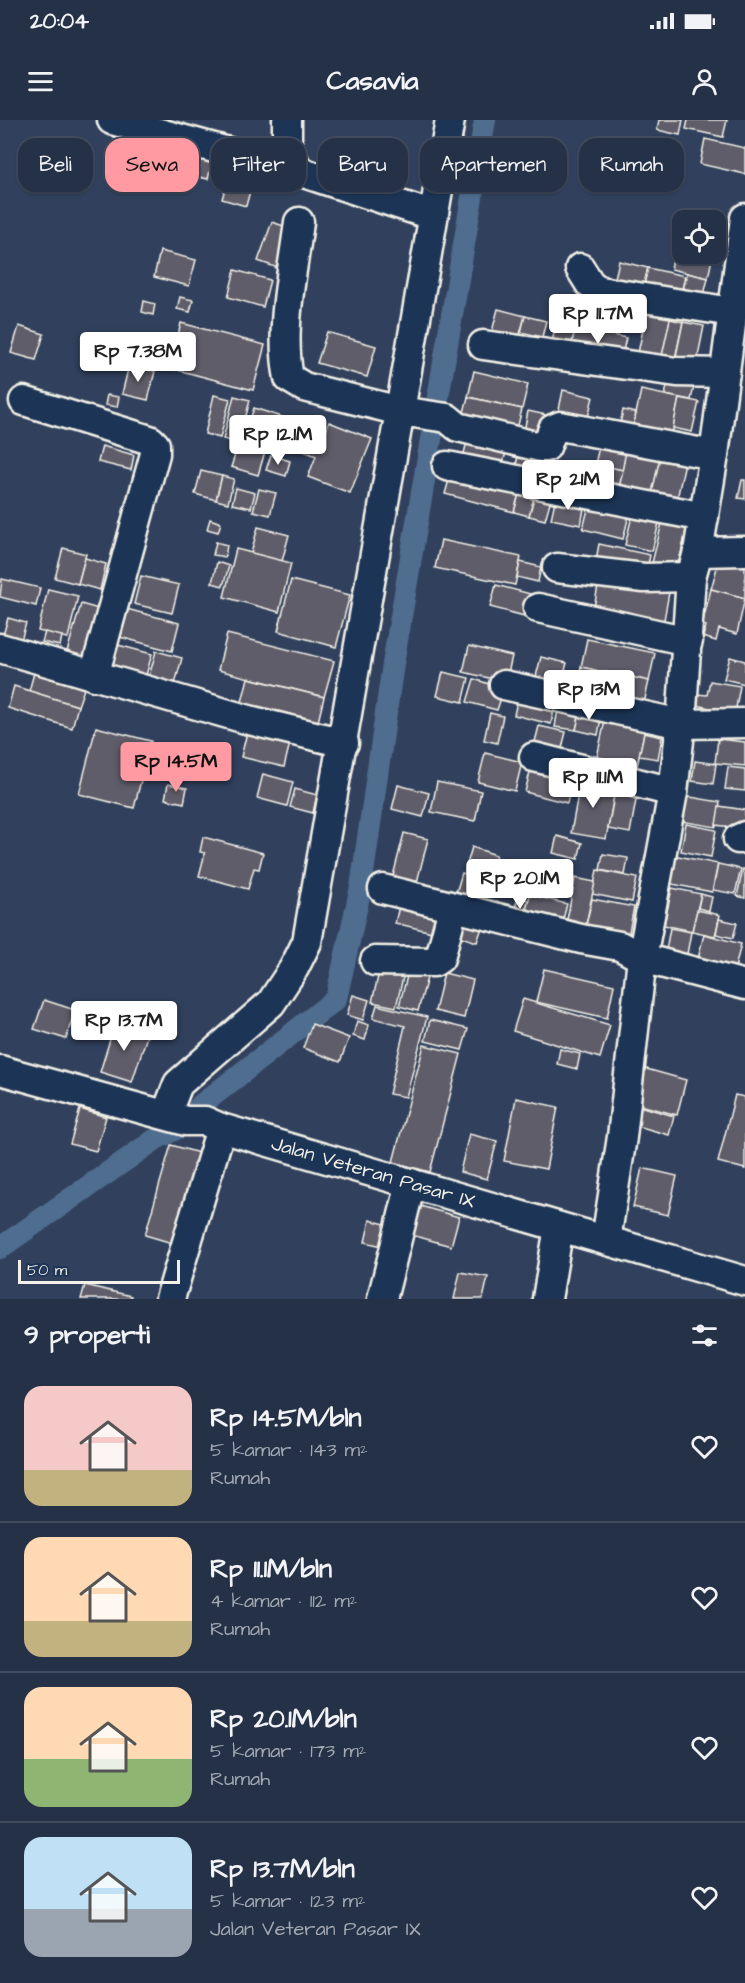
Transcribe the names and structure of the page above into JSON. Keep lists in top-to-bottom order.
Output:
{
  "streets": {
    "street": ["Jalan Veteran Pasar IX"]
  },
  "scale_bar": "50 m",
  "page": {
    "status": "20:04",
    "header": "Casavia",
    "chip": [
      "Beli",
      "Sewa",
      "Filter",
      "Baru",
      "Apartemen",
      "Rumah"
    ],
    "price": [
      "Rp 11.7M",
      "Rp 7.38M",
      "Rp 12.1M",
      "Rp 21M",
      "Rp 13M",
      "Rp 14.5M",
      "Rp 11.1M",
      "Rp 20.1M",
      "Rp 13.7M"
    ],
    "scale": "50 m",
    "heading": "9 properti",
    "list": [
      {
        "name": "Rp 14.5M/bln",
        "note": "5 kamar · 143 m² · Rumah"
      },
      {
        "name": "Rp 11.1M/bln",
        "note": "4 kamar · 112 m² · Rumah"
      },
      {
        "name": "Rp 20.1M/bln",
        "note": "5 kamar · 173 m² · Rumah"
      },
      {
        "name": "Rp 13.7M/bln",
        "note": "5 kamar · 123 m² · Jalan Veteran Pasar IX"
      }
    ]
  }
}
